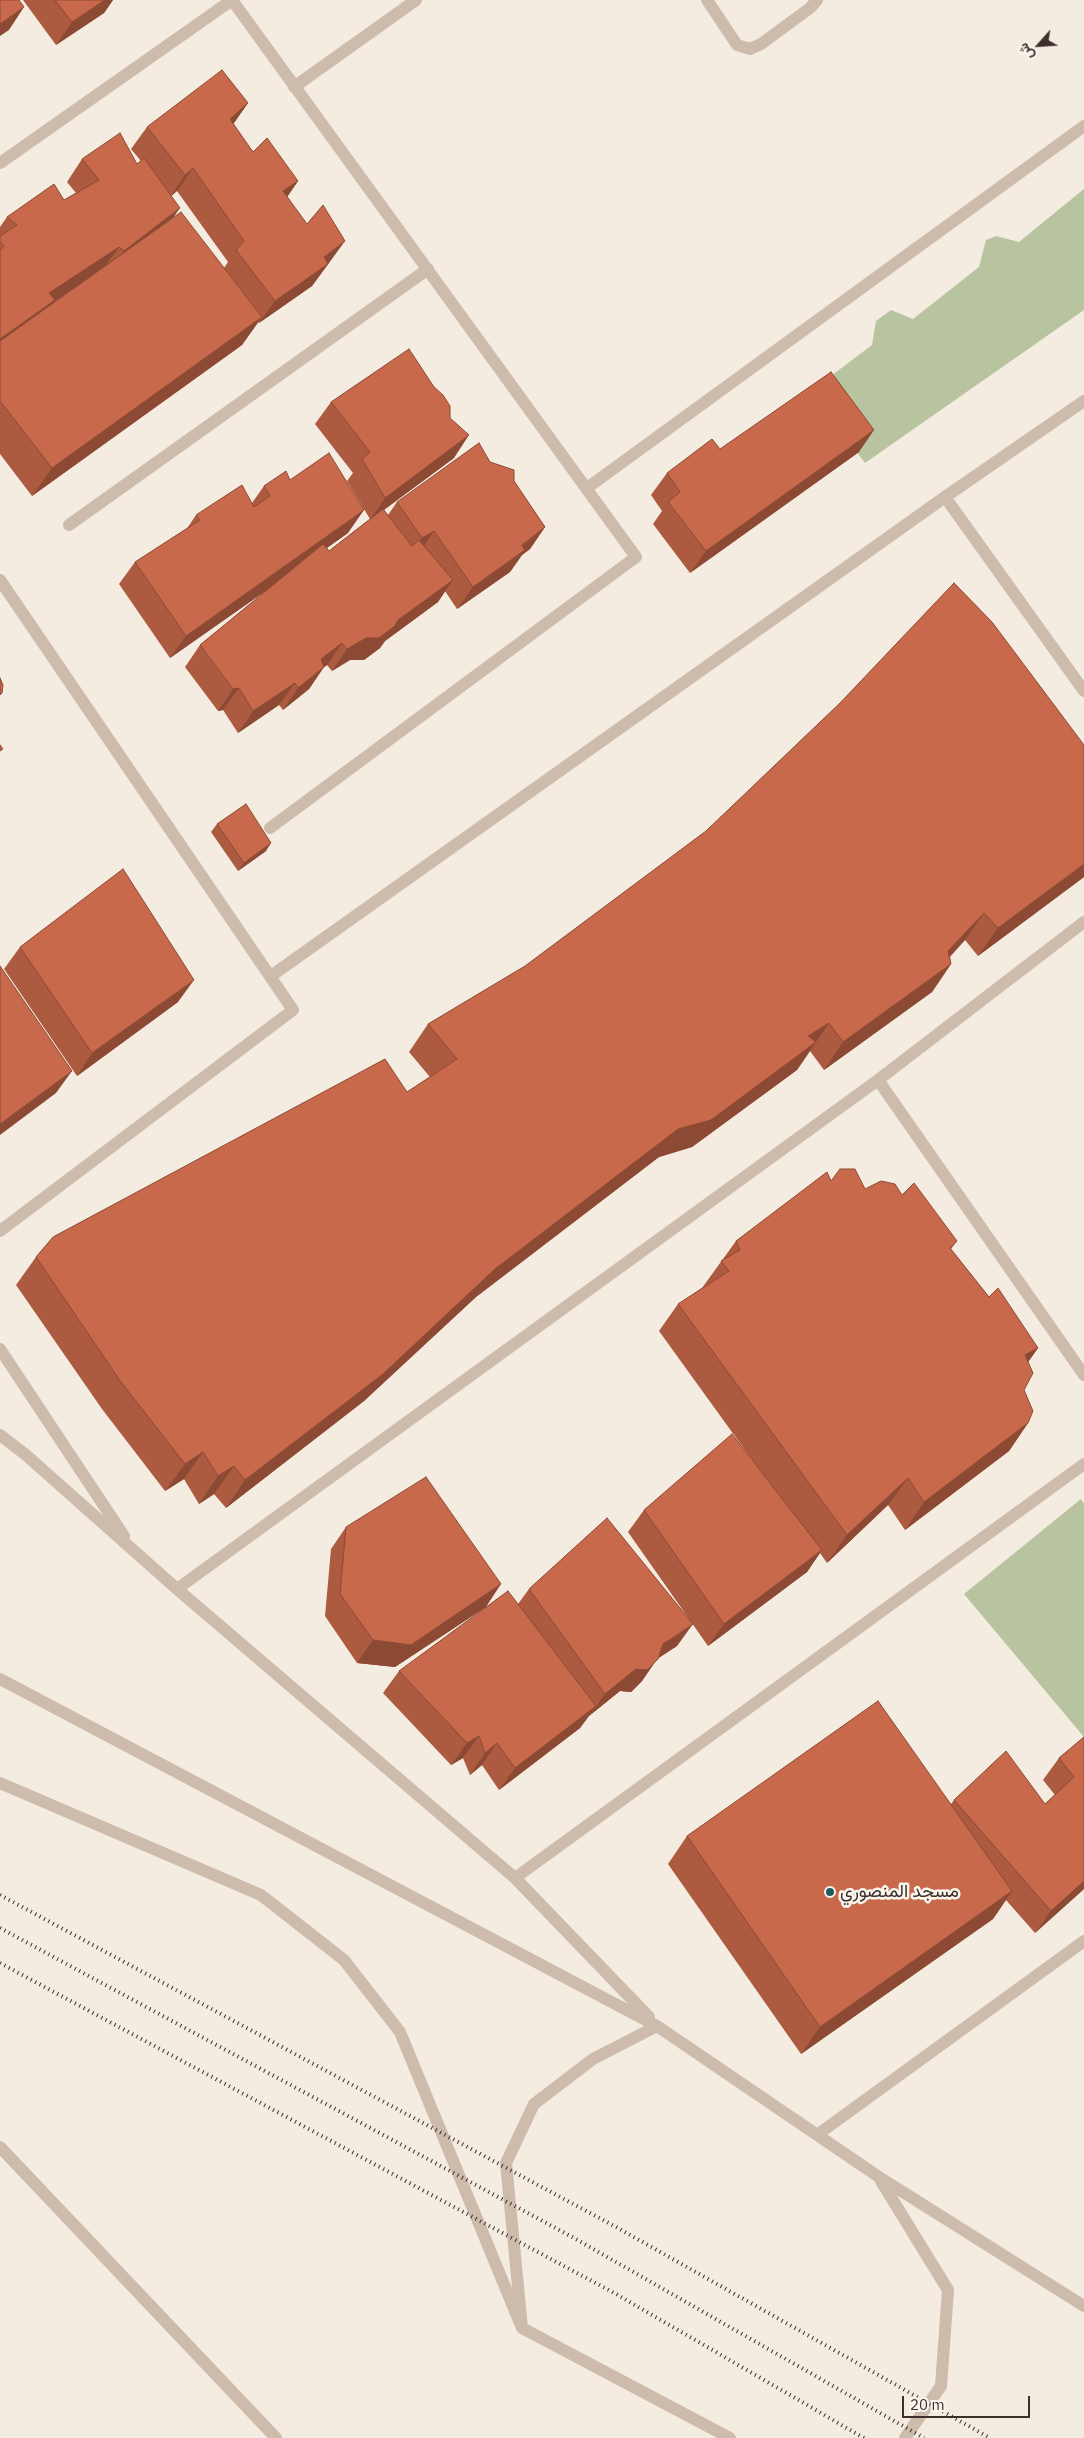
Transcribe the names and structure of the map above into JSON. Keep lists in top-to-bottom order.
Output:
{
  "places": ["مسجد المنصوري"],
  "scale_bar": "20 m",
  "north": "bottom left"
}
